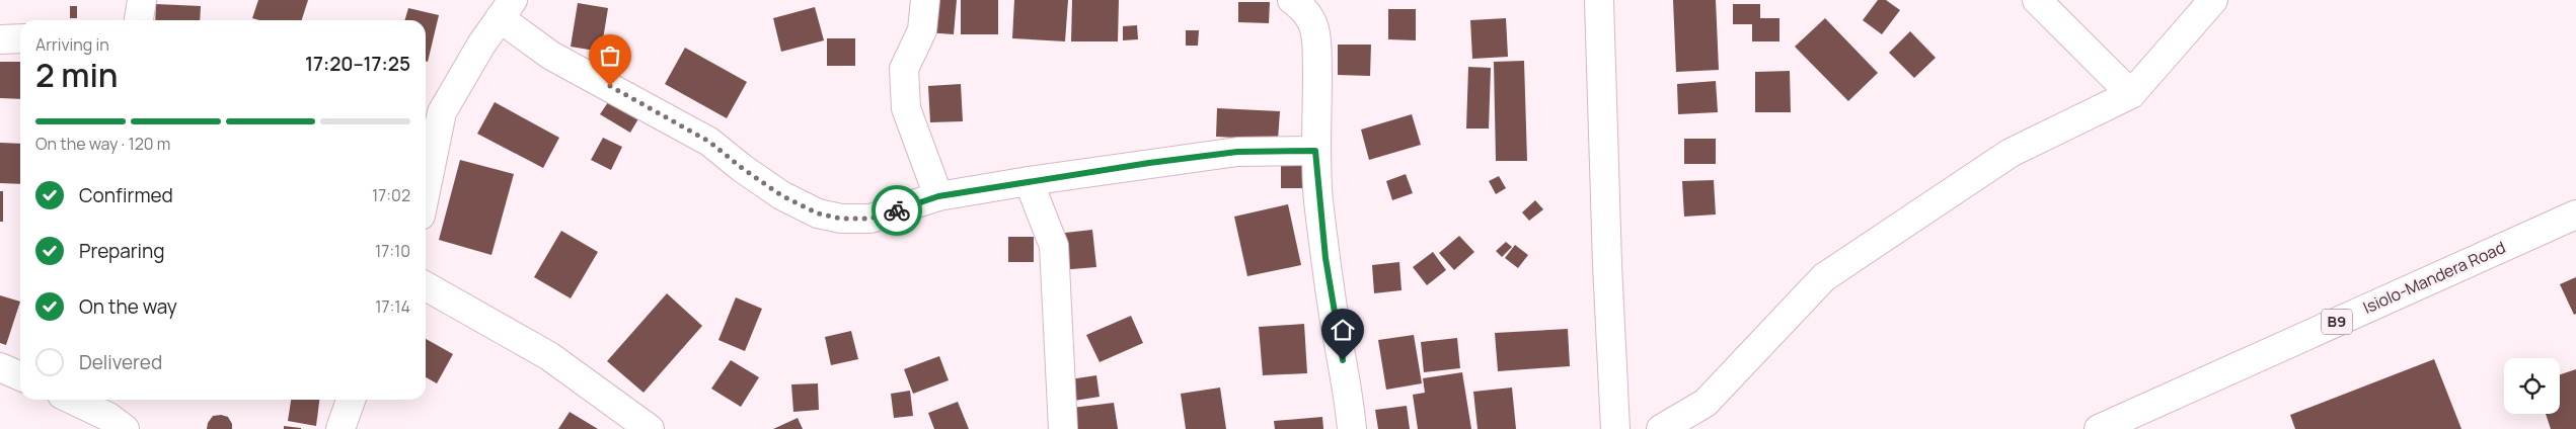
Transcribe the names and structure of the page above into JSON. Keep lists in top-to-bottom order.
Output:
{
  "streets": {
    "main road": ["Isiolo-Mandera Road", "B9"]
  },
  "page": {
    "heading": ["2 min", "Arriving in", "17:20–17:25"],
    "bar": "On the way · 120 m",
    "list": [
      ["Confirmed", "17:02"],
      ["Preparing", "17:10"],
      ["On the way", "17:14"],
      "Delivered"
    ]
  }
}
